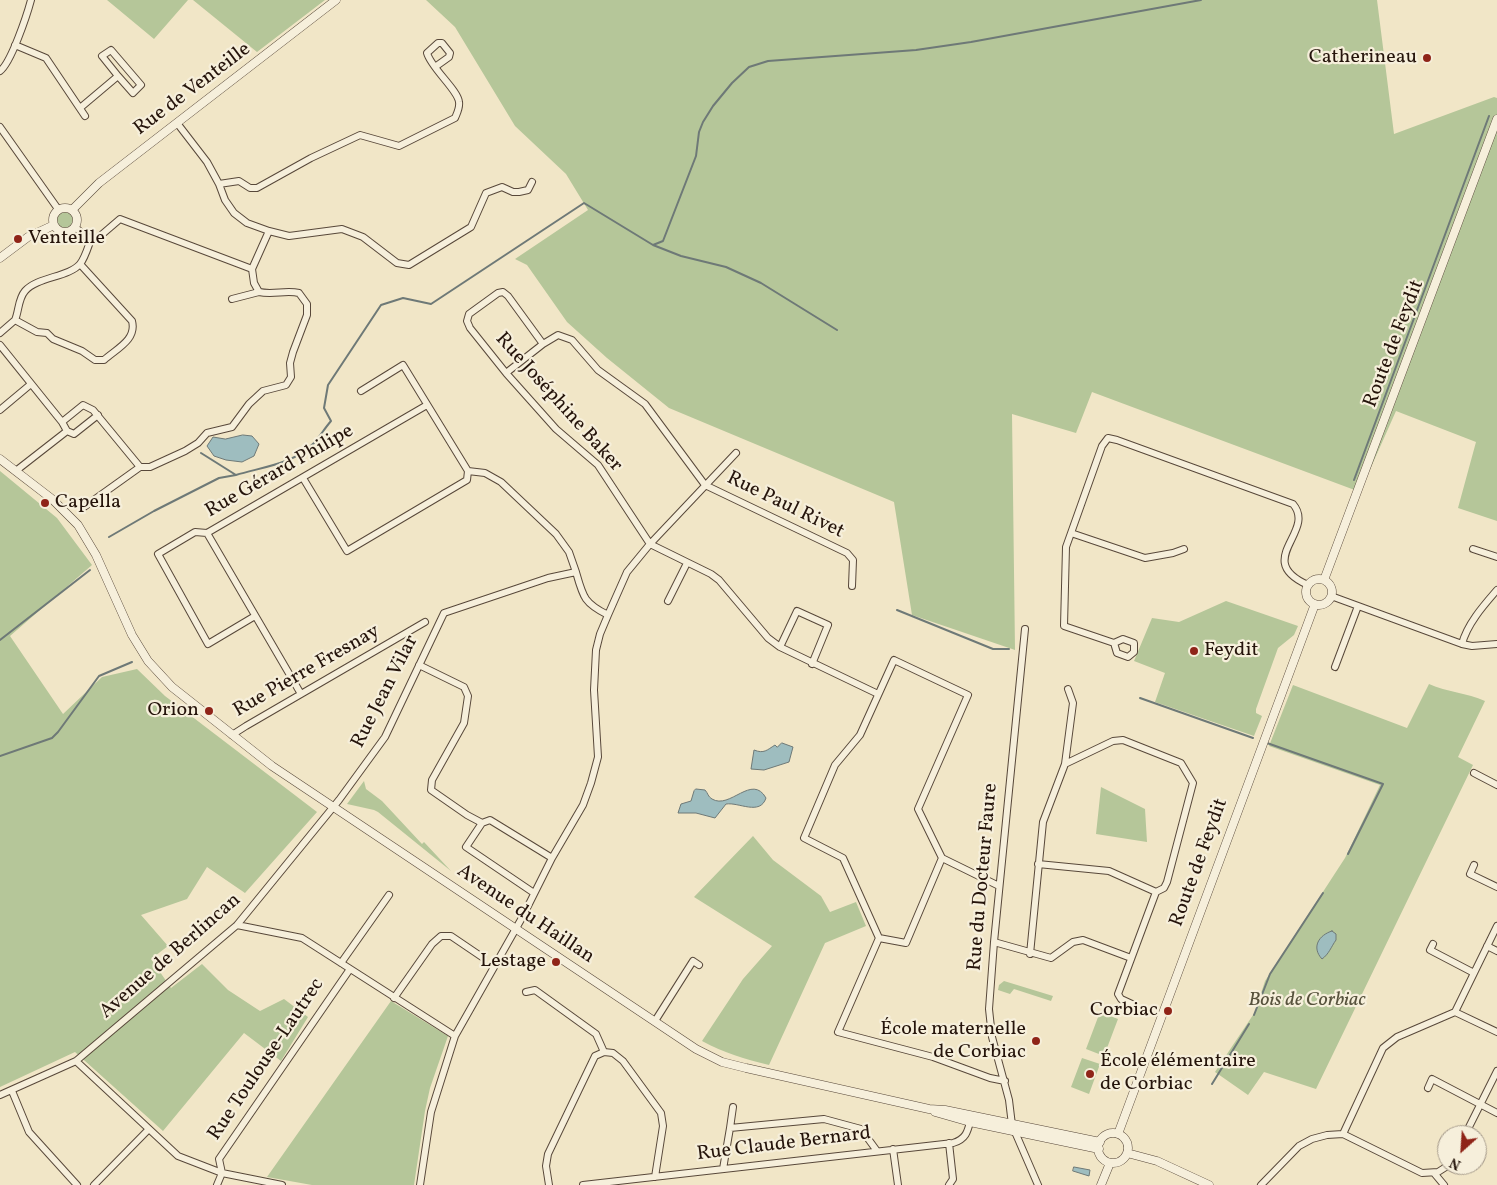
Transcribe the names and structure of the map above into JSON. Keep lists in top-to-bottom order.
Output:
{
  "streets": {
    "street": [
      "Rue de Venteille",
      "Route de Feydit",
      "Rue Joséphine Baker",
      "Rue Gérard Philipe",
      "Rue Paul Rivet",
      "Rue Pierre Fresnay",
      "Rue Jean Vilar",
      "Rue du Docteur Faure",
      "Avenue du Haillan",
      "Avenue de Berlincan",
      "Rue Toulouse-Lautrec",
      "Rue Claude Bernard"
    ]
  },
  "crossings": [
    ["Route de Feydit", "Avenue du Haillan"],
    ["Rue Joséphine Baker", "Rue Paul Rivet"],
    ["Rue Gérard Philipe", "Rue Pierre Fresnay"],
    ["Rue Pierre Fresnay", "Avenue du Haillan"],
    ["Rue Jean Vilar", "Avenue du Haillan"],
    ["Rue Jean Vilar", "Avenue de Berlincan"],
    ["Rue du Docteur Faure", "Avenue du Haillan"],
    ["Avenue du Haillan", "Avenue de Berlincan"],
    ["Avenue du Haillan", "Rue Claude Bernard"]
  ],
  "parks": ["Bois de Corbiac"],
  "places": [
    "Catherineau",
    "Venteille",
    "Capella",
    "Feydit",
    "Orion",
    "Lestage",
    "Corbiac",
    "École maternelle de Corbiac",
    "École élémentaire de Corbiac"
  ],
  "north": "bottom left"
}
